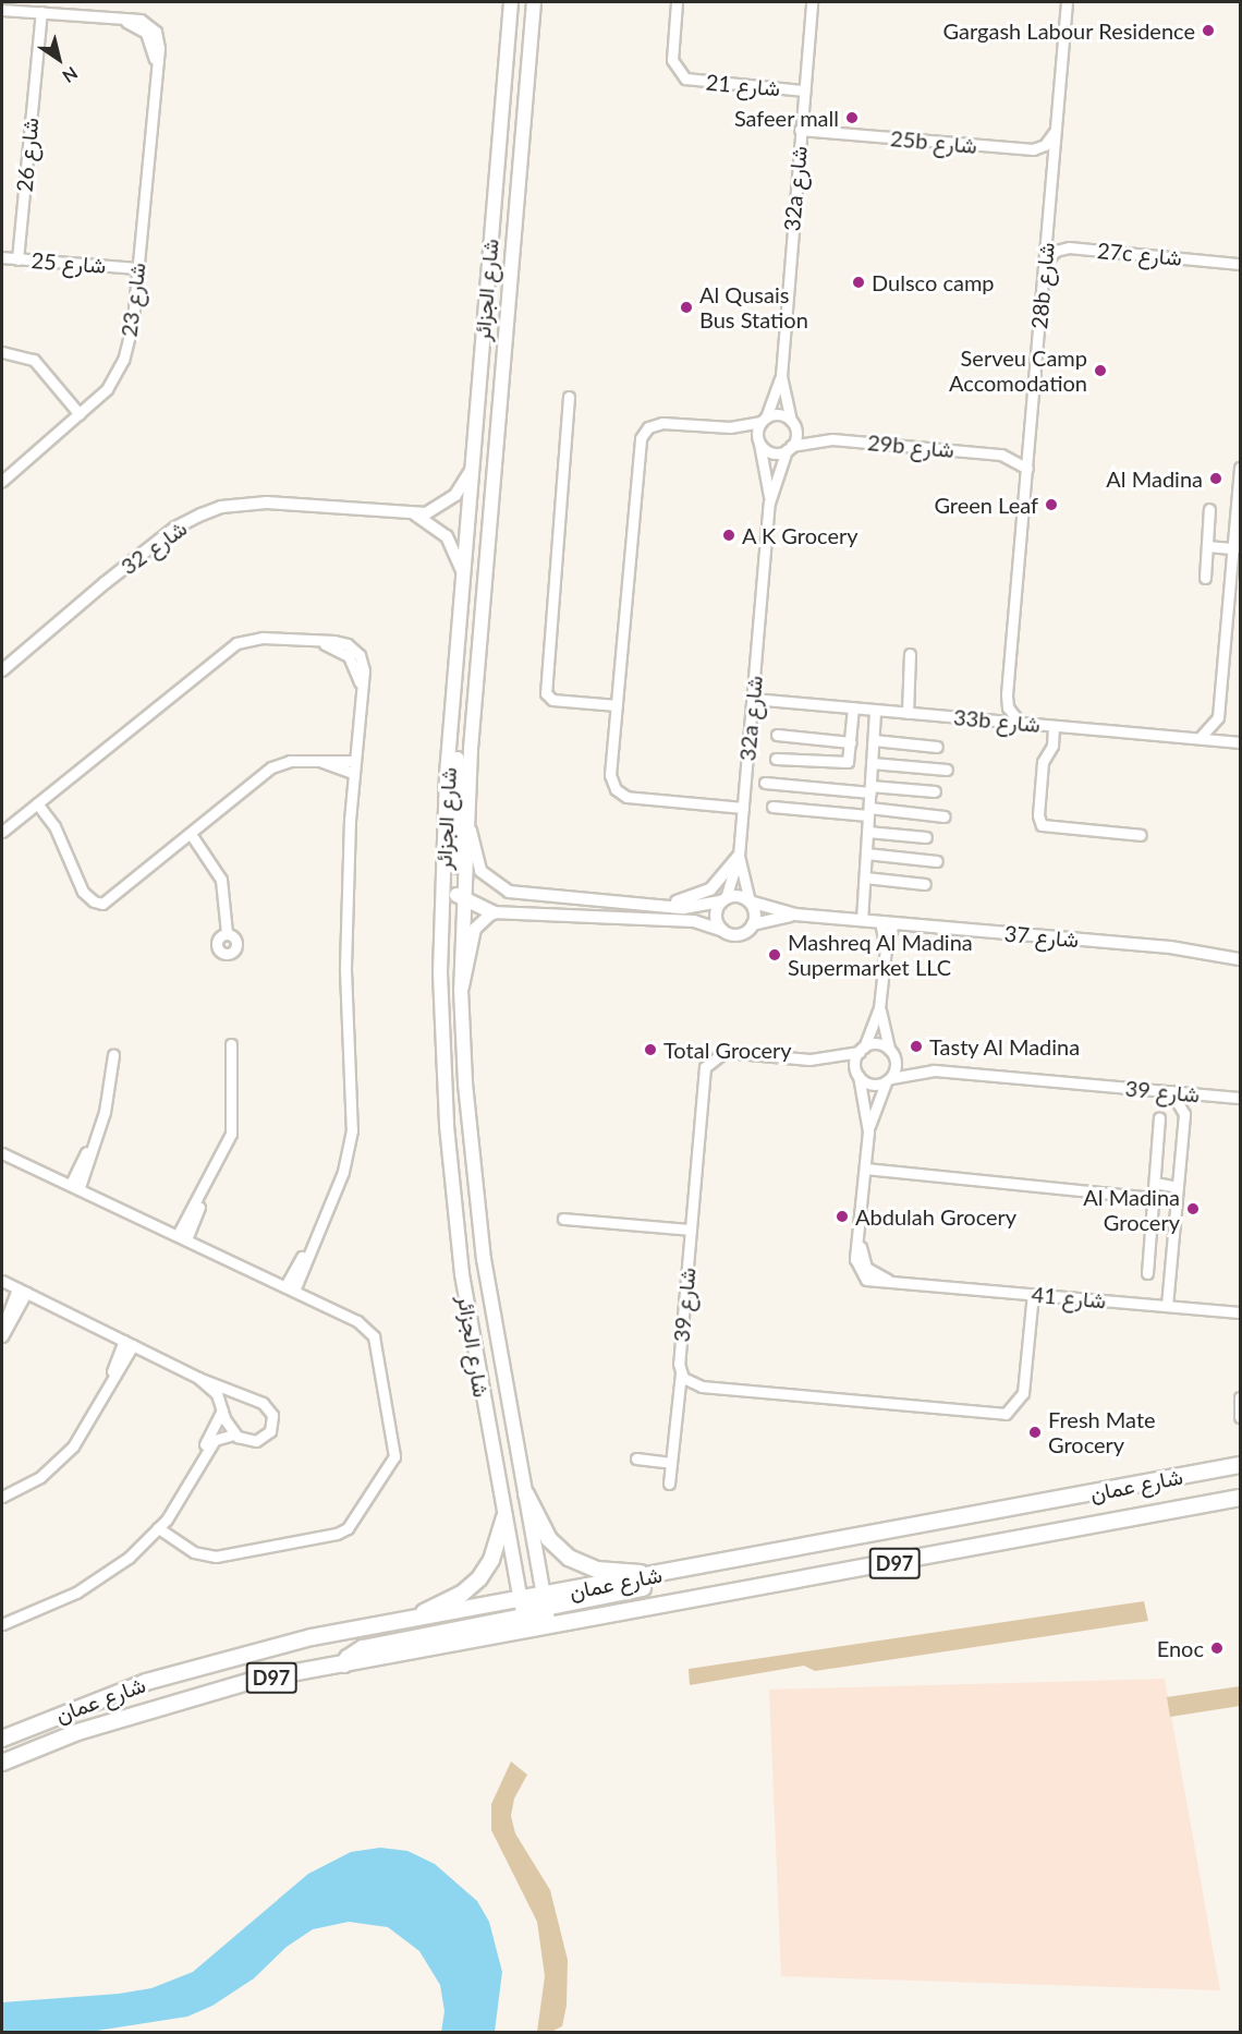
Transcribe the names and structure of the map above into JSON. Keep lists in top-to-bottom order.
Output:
{
  "streets": {
    "main road": ["شارع الجزائر", "شارع عمان", "D97"],
    "street": [
      "شارع 21",
      "25b شارع",
      "شارع 26",
      "32a شارع",
      "27c شارع",
      "شارع 25",
      "28b شارع",
      "شارع 23",
      "29b شارع",
      "شارع 32",
      "33b شارع",
      "شارع 37",
      "شارع 39",
      "شارع 41"
    ]
  },
  "crossings": [
    ["شارع 21", "32a شارع"],
    ["25b شارع", "32a شارع"],
    ["25b شارع", "28b شارع"],
    ["شارع 26", "شارع 25"],
    ["شارع 26", "شارع 23"],
    ["32a شارع", "29b شارع"],
    ["32a شارع", "33b شارع"],
    ["32a شارع", "شارع 37"],
    ["27c شارع", "28b شارع"],
    ["شارع 25", "شارع 23"],
    ["28b شارع", "29b شارع"],
    ["28b شارع", "33b شارع"],
    ["شارع الجزائر", "شارع 32"],
    ["شارع الجزائر", "شارع عمان"]
  ],
  "places": [
    "Gargash Labour Residence",
    "Safeer mall",
    "Dulsco camp",
    "Al Qusais Bus Station",
    "Serveu Camp Accomodation",
    "Al Madina",
    "Green Leaf",
    "A K Grocery",
    "Mashreq Al Madina Supermarket LLC",
    "Tasty Al Madina",
    "Total Grocery",
    "Al Madina Grocery",
    "Abdulah Grocery",
    "Fresh Mate Grocery",
    "Enoc"
  ],
  "north": "bottom right"
}
